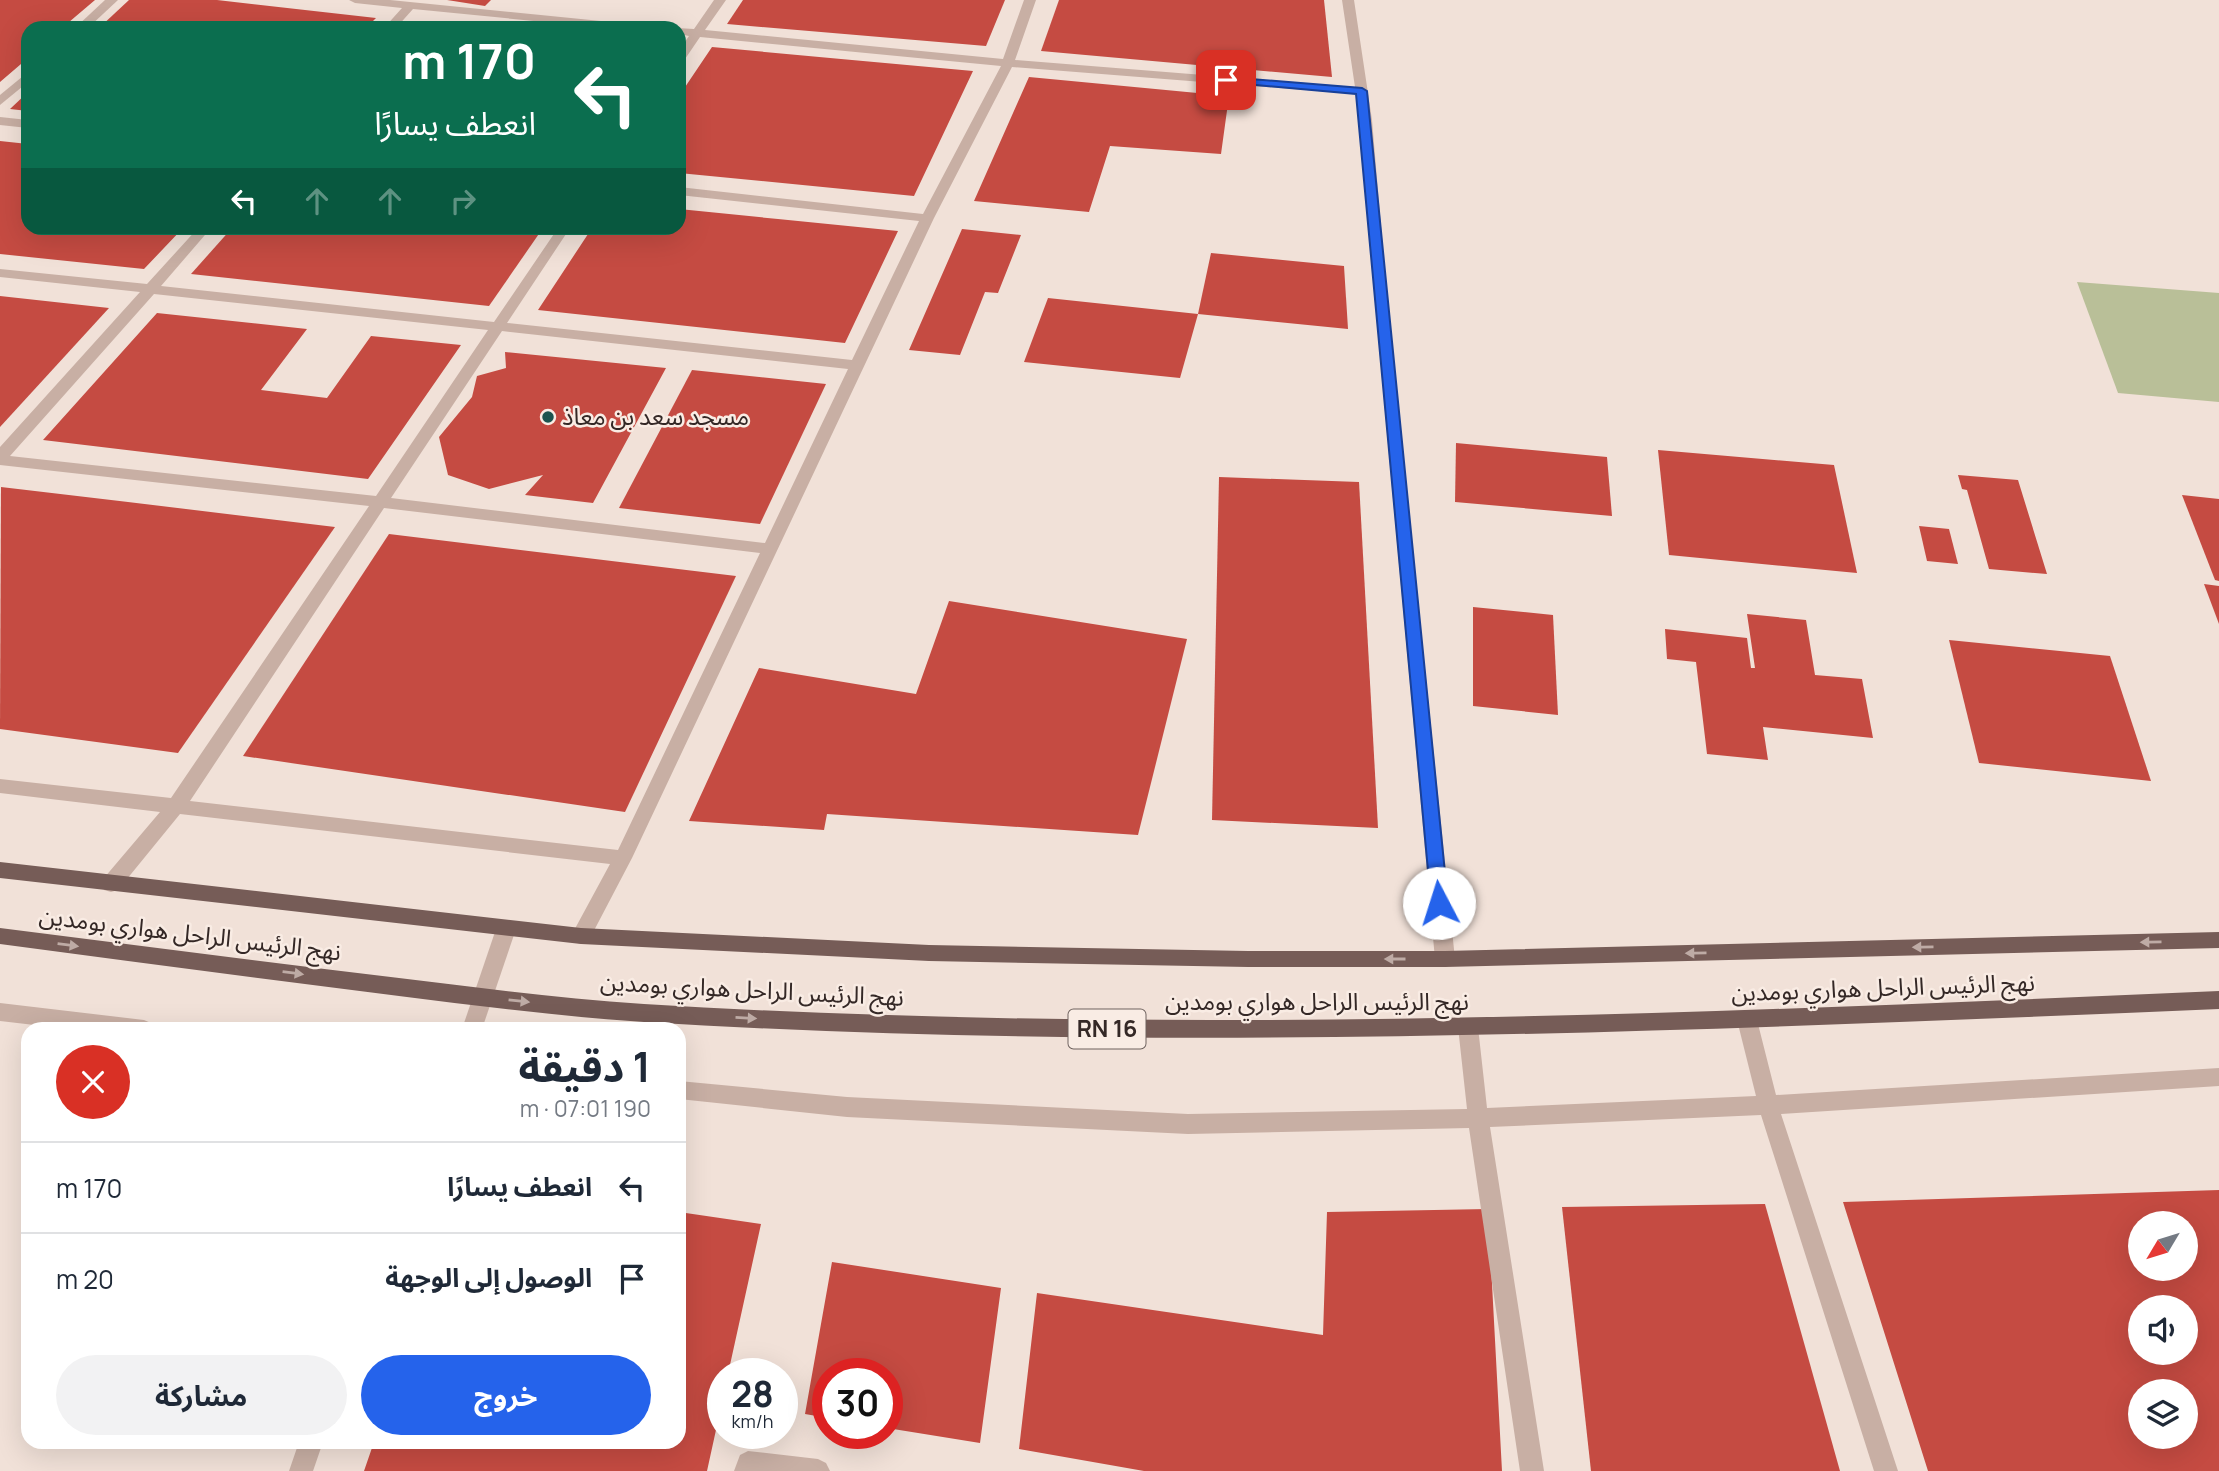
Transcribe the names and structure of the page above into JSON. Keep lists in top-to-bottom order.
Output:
{
  "streets": {
    "main road": ["نهج الرئيس الراحل هواري بومدين", "RN 16"]
  },
  "places": ["مسجد سعد بن معاذ"],
  "north": "bottom left",
  "page": {
    "turn": ["170 m", "انعطف يسارًا"],
    "heading": ["1 دقيقة", "190 m · 07:01"],
    "list": [
      {
        "name": "انعطف يسارًا",
        "value": "170 m"
      },
      {
        "name": "الوصول إلى الوجهة",
        "value": "20 m"
      }
    ],
    "buttons": ["خروج", "مشاركة"],
    "speed": "28 km/h",
    "limit": "30"
  }
}
